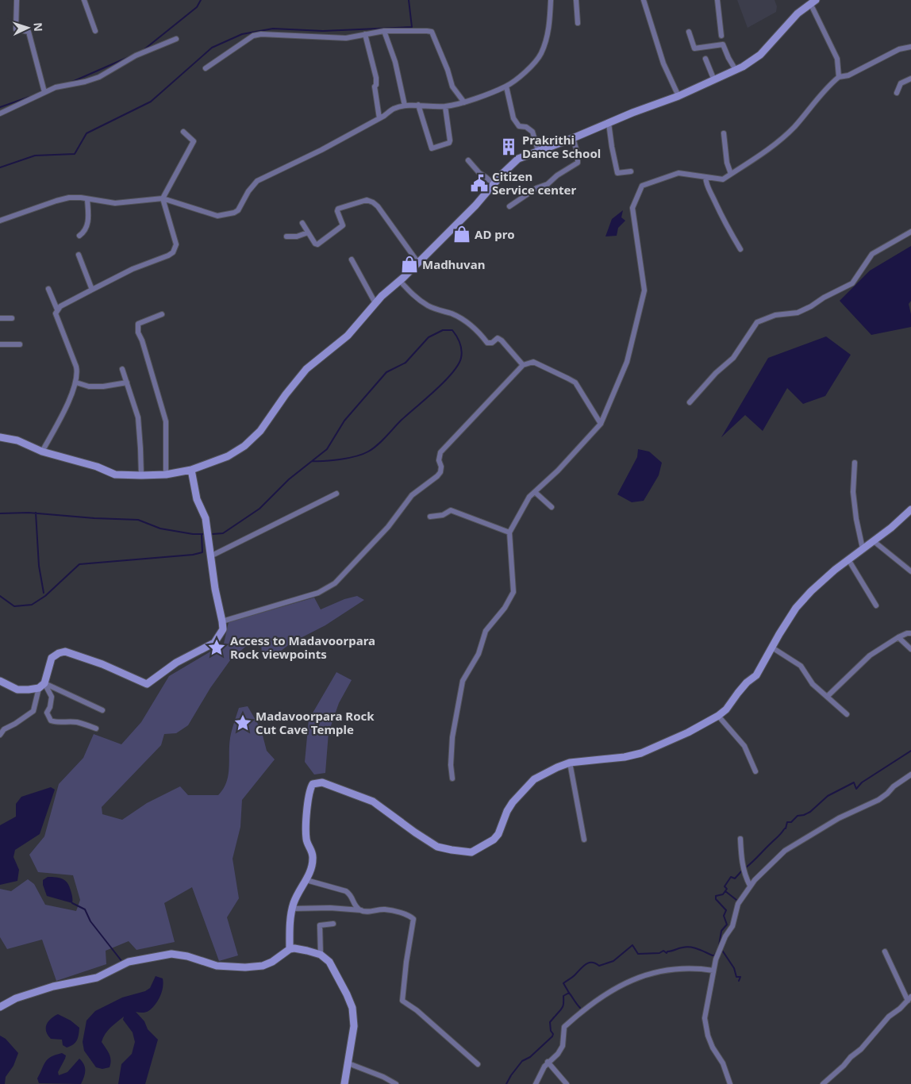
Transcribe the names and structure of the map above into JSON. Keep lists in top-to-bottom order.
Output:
{
  "places": {
    "building": ["Prakrithi Dance School"],
    "public building": ["Citizen Service center"],
    "shop": ["AD pro", "Madhuvan"],
    "place": ["Access to Madavoorpara Rock viewpoints", "Madavoorpara Rock Cut Cave Temple"]
  },
  "north": "right"
}
